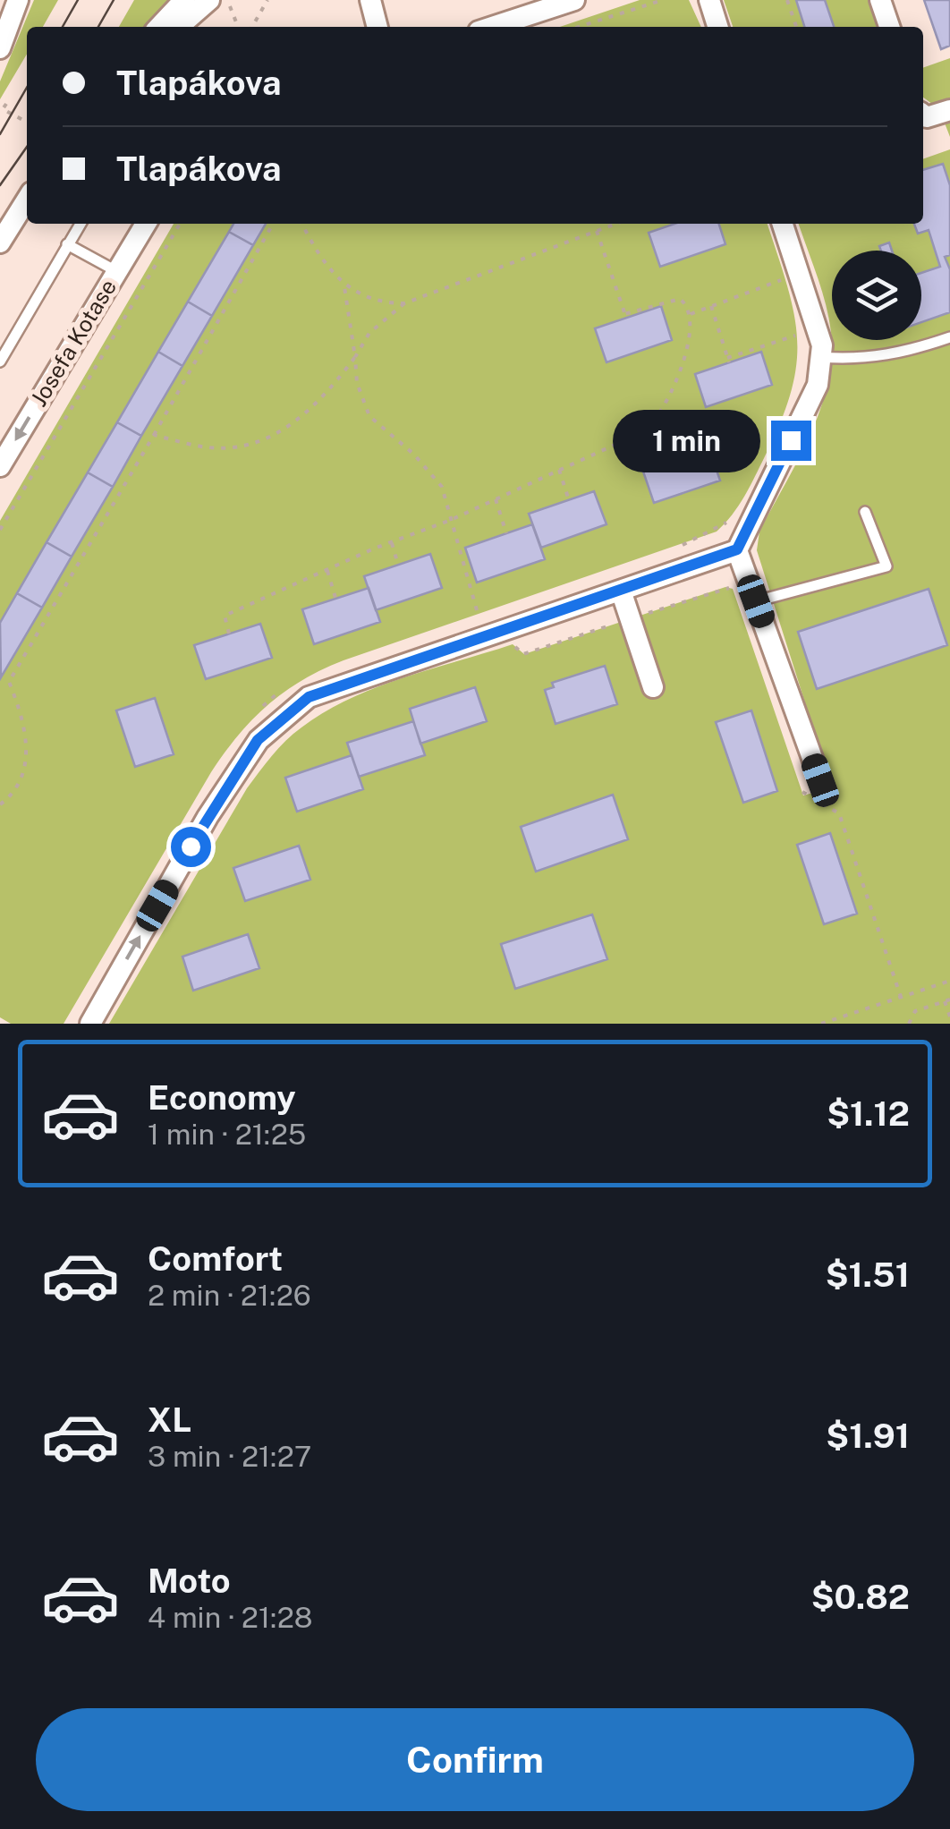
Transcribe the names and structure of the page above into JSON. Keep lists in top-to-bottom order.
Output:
{
  "streets": {
    "street": ["Josefa Kotase"]
  },
  "one_way": ["Josefa Kotase"],
  "page": {
    "banner": ["Tlapákova", "Tlapákova"],
    "bubble": "1 min",
    "list": [
      {
        "name": "Economy",
        "note": "1 min · 21:25",
        "value": "$1.12"
      },
      {
        "name": "Comfort",
        "note": "2 min · 21:26",
        "value": "$1.51"
      },
      {
        "name": "XL",
        "note": "3 min · 21:27",
        "value": "$1.91"
      },
      {
        "name": "Moto",
        "note": "4 min · 21:28",
        "value": "$0.82"
      }
    ],
    "buttons": "Confirm"
  }
}
